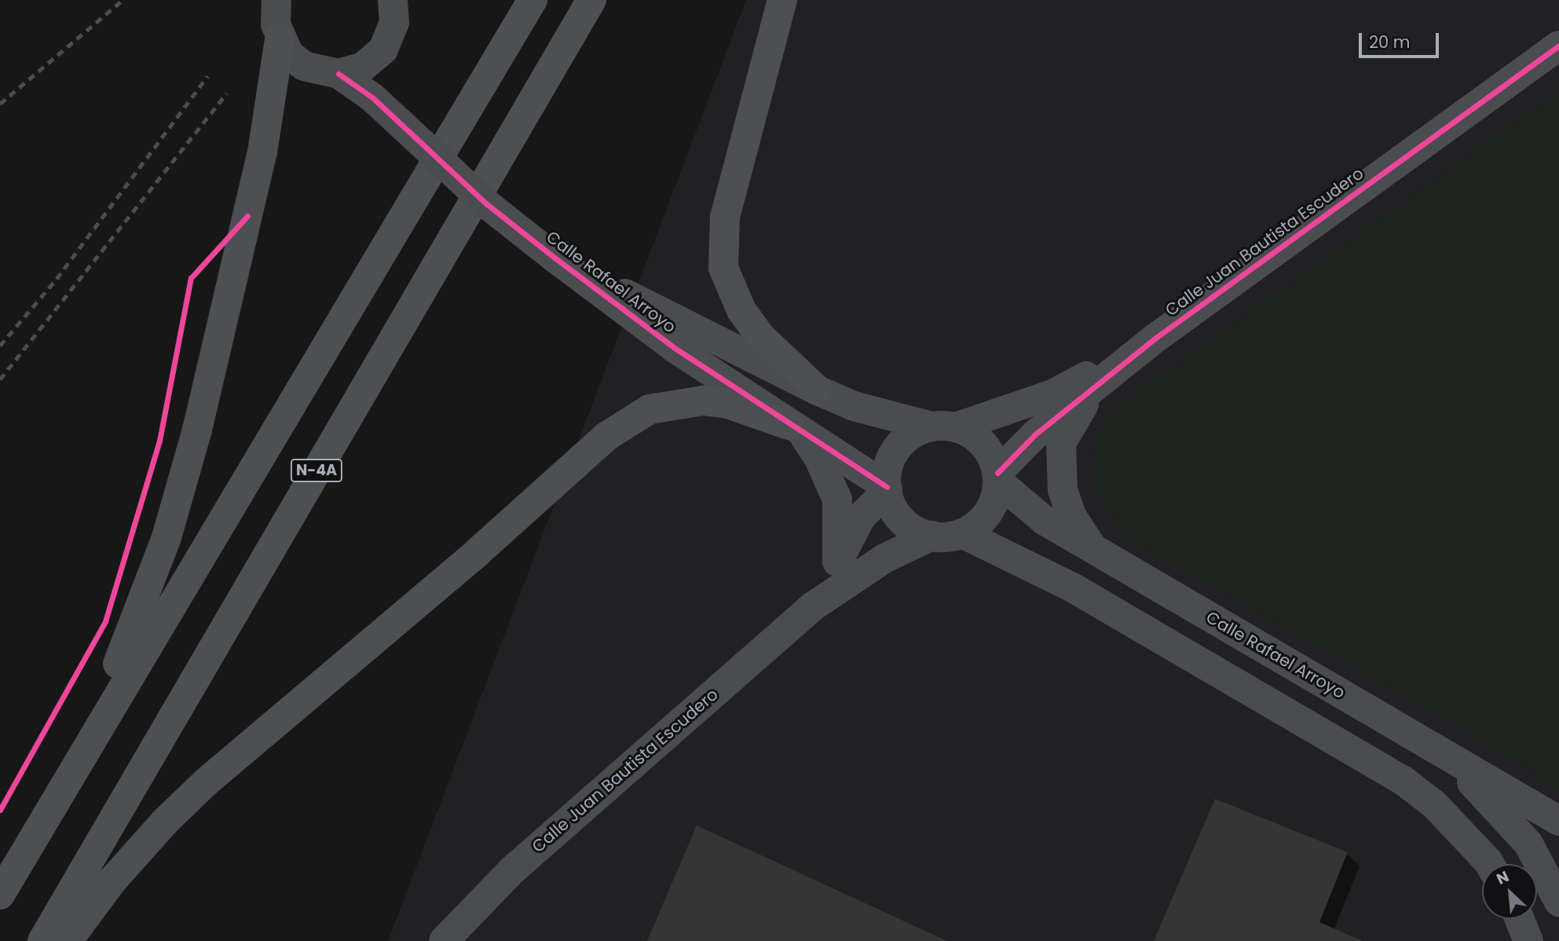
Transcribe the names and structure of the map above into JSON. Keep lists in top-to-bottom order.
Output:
{
  "streets": {
    "main road": ["N-4A"],
    "street": ["Calle Juan Bautista Escudero", "Calle Rafael Arroyo"]
  },
  "crossings": [
    ["Calle Juan Bautista Escudero", "Calle Rafael Arroyo"]
  ],
  "scale_bar": "20 m",
  "north": "top left"
}
